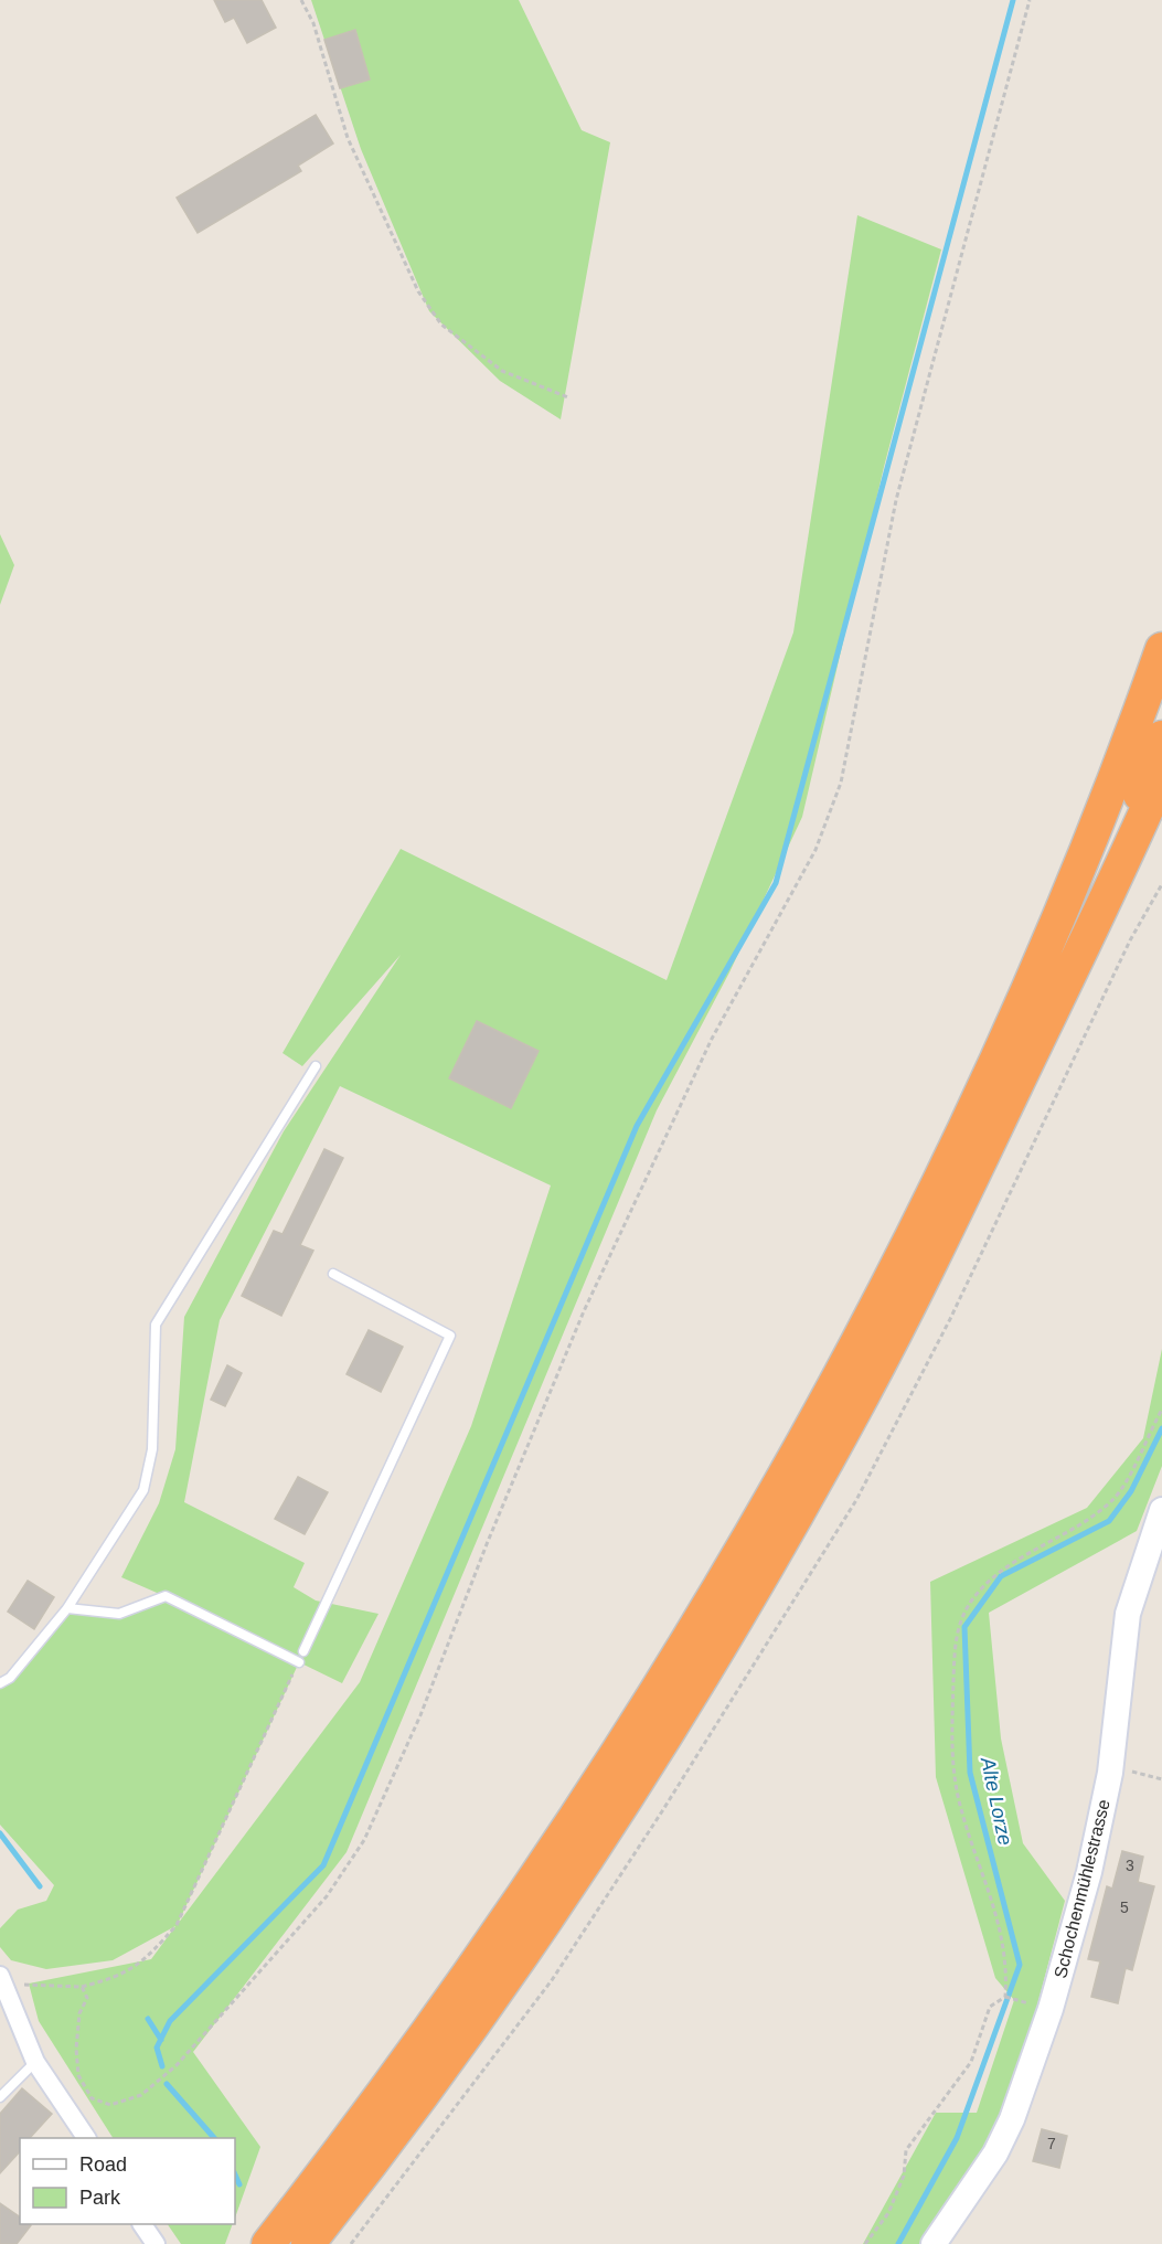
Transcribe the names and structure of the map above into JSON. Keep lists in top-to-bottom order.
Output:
{
  "streets": {
    "street": ["Schochenmühlestrasse"]
  },
  "water": ["Alte Lorze"],
  "house_numbers": ["3", "5", "7"],
  "legend": ["Road", "Park"]
}
